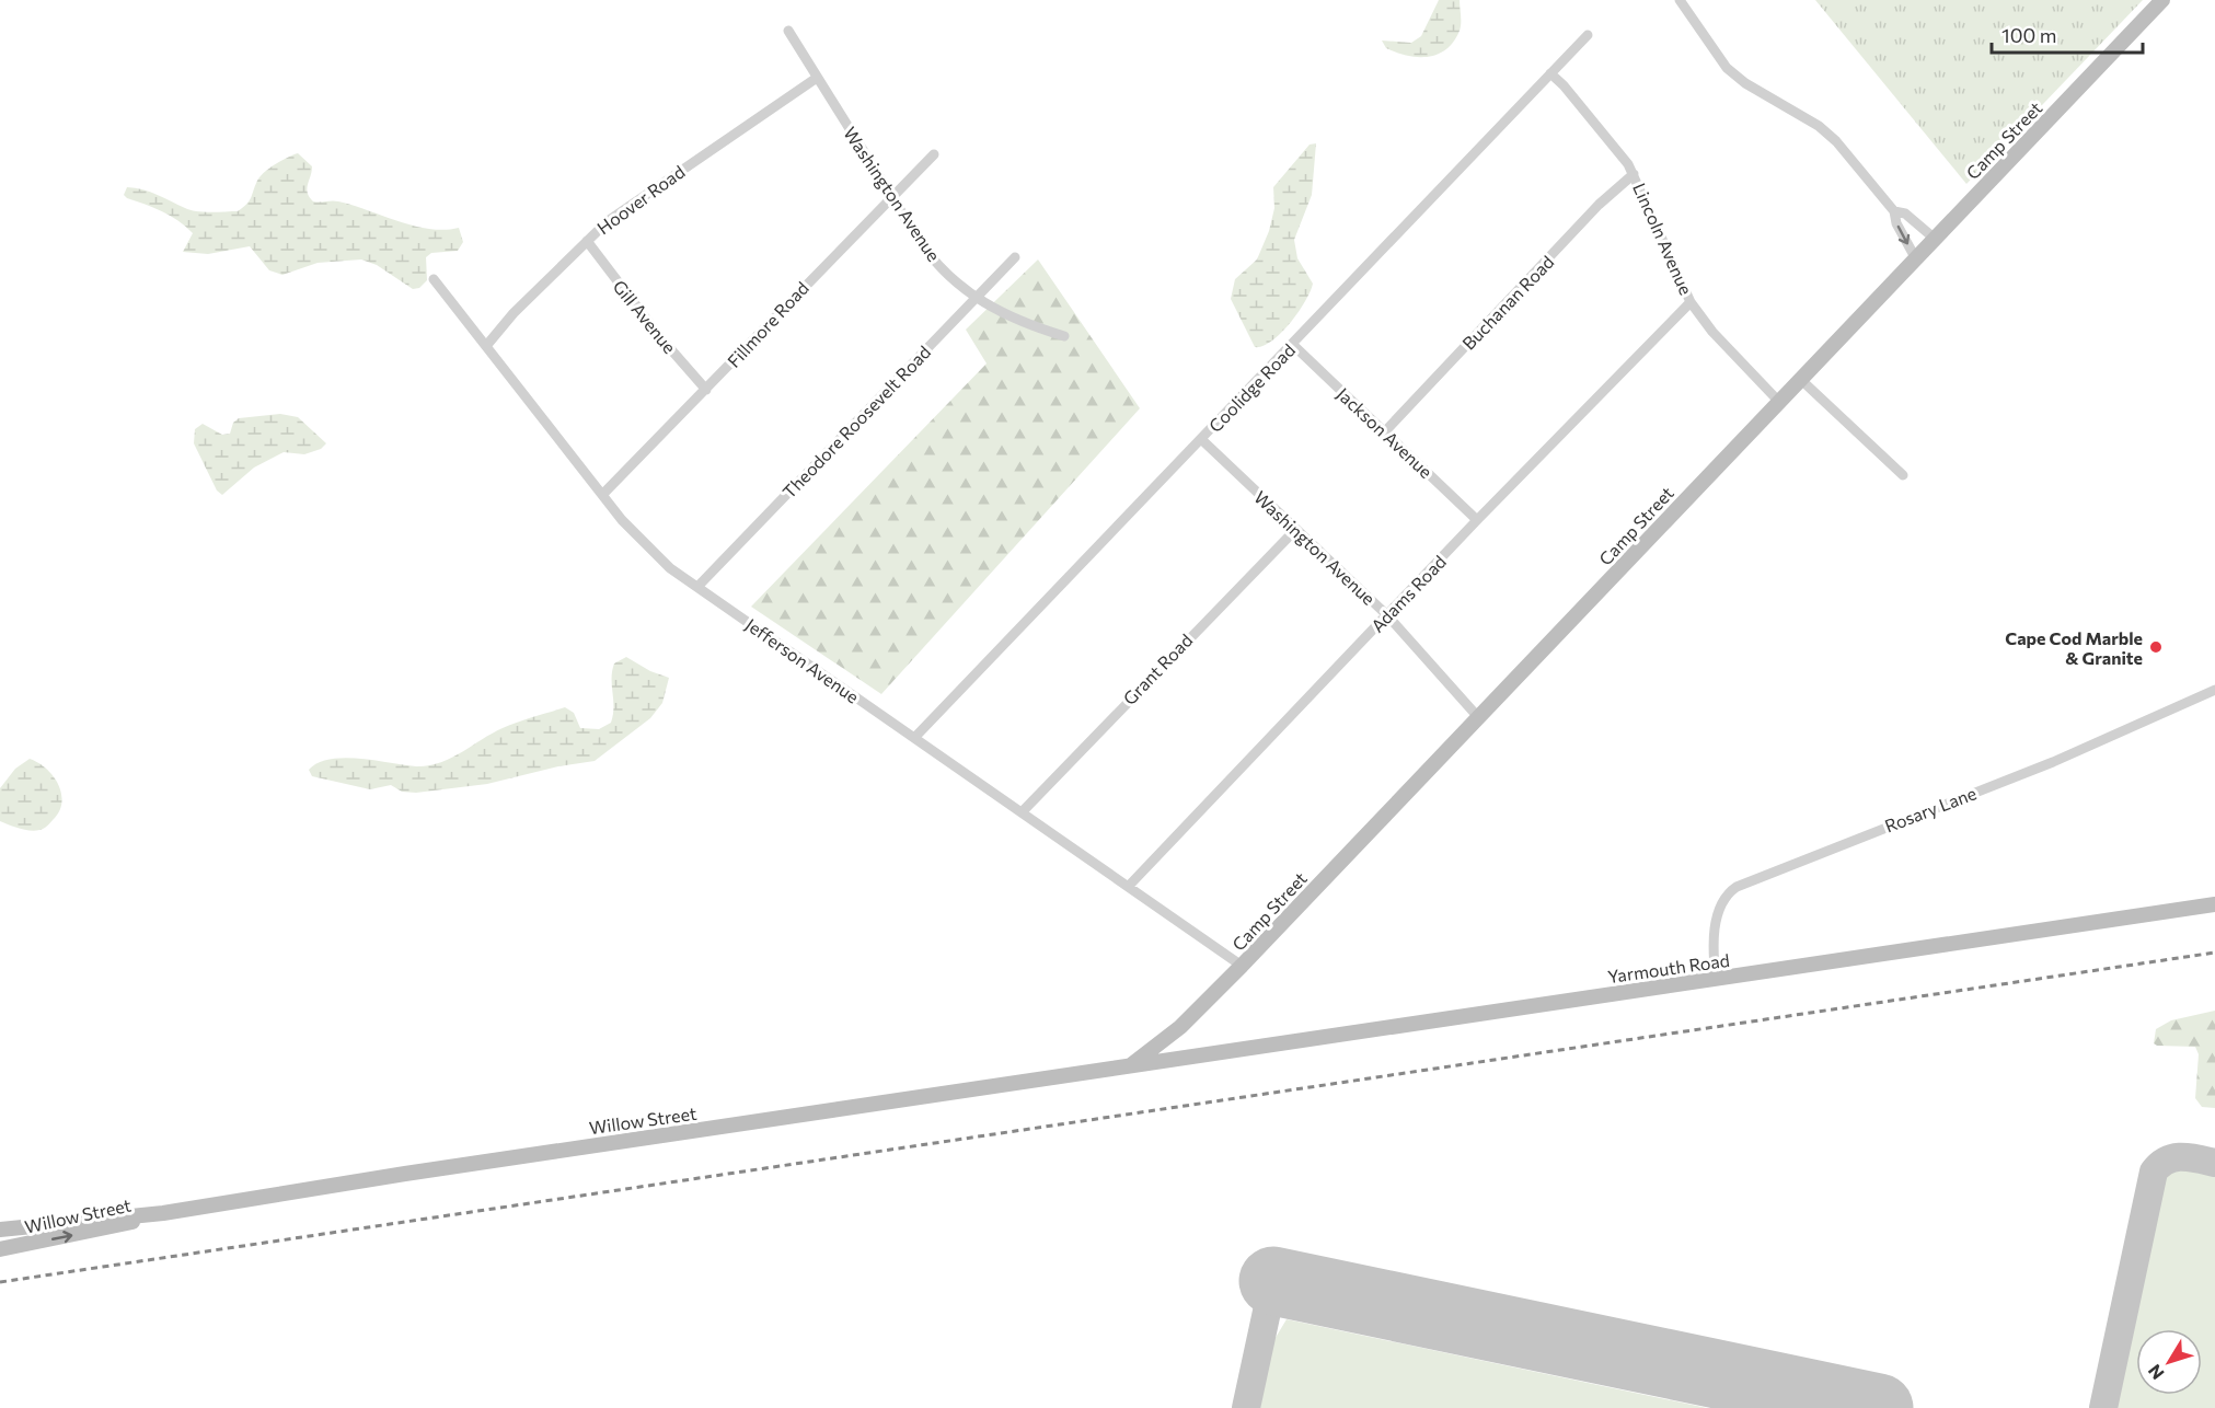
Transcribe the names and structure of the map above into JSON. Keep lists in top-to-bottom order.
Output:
{
  "streets": {
    "main road": ["Camp Street", "Yarmouth Road", "Willow Street"],
    "street": [
      "Washington Avenue",
      "Hoover Road",
      "Lincoln Avenue",
      "Buchanan Road",
      "Gill Avenue",
      "Fillmore Road",
      "Coolidge Road",
      "Theodore Roosevelt Road",
      "Jackson Avenue",
      "Adams Road",
      "Jefferson Avenue",
      "Grant Road",
      "Rosary Lane"
    ]
  },
  "crossings": [
    ["Camp Street", "Washington Avenue"],
    ["Camp Street", "Lincoln Avenue"],
    ["Camp Street", "Jefferson Avenue"],
    ["Camp Street", "Yarmouth Road"],
    ["Camp Street", "Willow Street"],
    ["Washington Avenue", "Hoover Road"],
    ["Washington Avenue", "Fillmore Road"],
    ["Washington Avenue", "Coolidge Road"],
    ["Washington Avenue", "Theodore Roosevelt Road"],
    ["Washington Avenue", "Adams Road"],
    ["Washington Avenue", "Grant Road"],
    ["Hoover Road", "Gill Avenue"],
    ["Hoover Road", "Jefferson Avenue"],
    ["Lincoln Avenue", "Buchanan Road"],
    ["Lincoln Avenue", "Coolidge Road"],
    ["Lincoln Avenue", "Adams Road"],
    ["Buchanan Road", "Jackson Avenue"],
    ["Gill Avenue", "Fillmore Road"],
    ["Fillmore Road", "Jefferson Avenue"],
    ["Coolidge Road", "Jackson Avenue"],
    ["Coolidge Road", "Jefferson Avenue"],
    ["Theodore Roosevelt Road", "Jefferson Avenue"],
    ["Jackson Avenue", "Adams Road"],
    ["Adams Road", "Jefferson Avenue"],
    ["Jefferson Avenue", "Grant Road"],
    ["Rosary Lane", "Yarmouth Road"],
    ["Yarmouth Road", "Willow Street"]
  ],
  "places": ["Cape Cod Marble & Granite"],
  "scale_bar": "100 m",
  "north": "bottom left"
}
